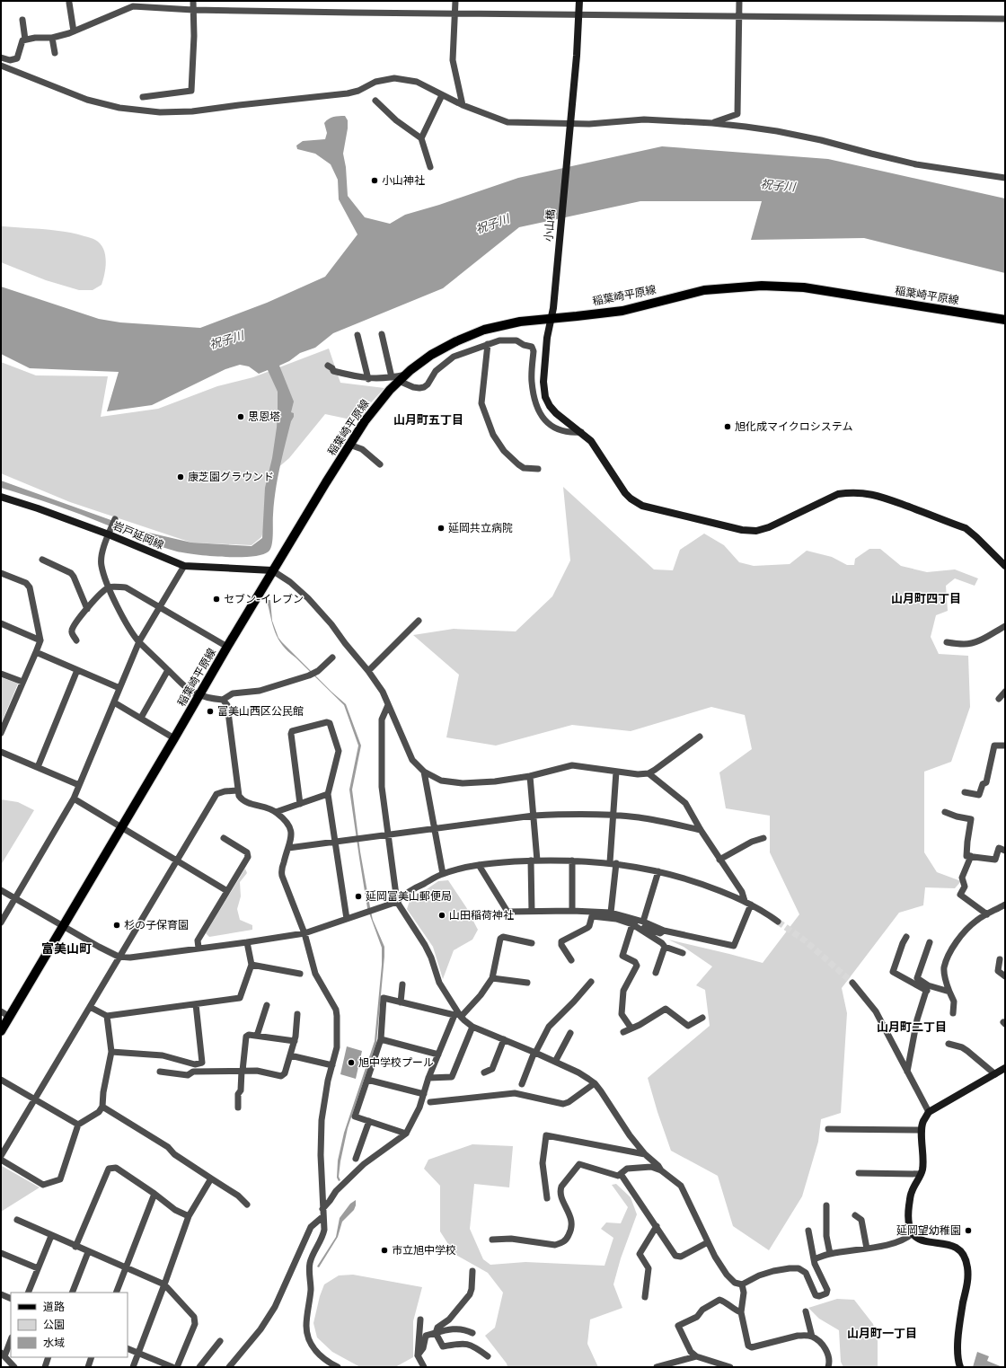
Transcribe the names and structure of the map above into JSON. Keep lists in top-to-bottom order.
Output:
{
  "streets": {
    "main road": ["稲葉崎平原線"],
    "street": ["小山橋", "岩戸延岡線"]
  },
  "crossings": [
    ["小山橋", "稲葉崎平原線"],
    ["稲葉崎平原線", "岩戸延岡線"]
  ],
  "districts": [
    "山月町五丁目",
    "山月町四丁目",
    "富美山町",
    "山月町二丁目",
    "山月町一丁目"
  ],
  "water": ["祝子川"],
  "places": [
    "小山神社",
    "思恩塔",
    "旭化成マイクロシステム",
    "康芝園グラウンド",
    "延岡共立病院",
    "セブン-イレブン",
    "富美山西区公民館",
    "延岡富美山郵便局",
    "山田稲荷神社",
    "杉の子保育園",
    "旭中学校プール",
    "延岡望幼稚園",
    "市立旭中学校"
  ],
  "legend": ["道路", "公園", "水域"]
}
